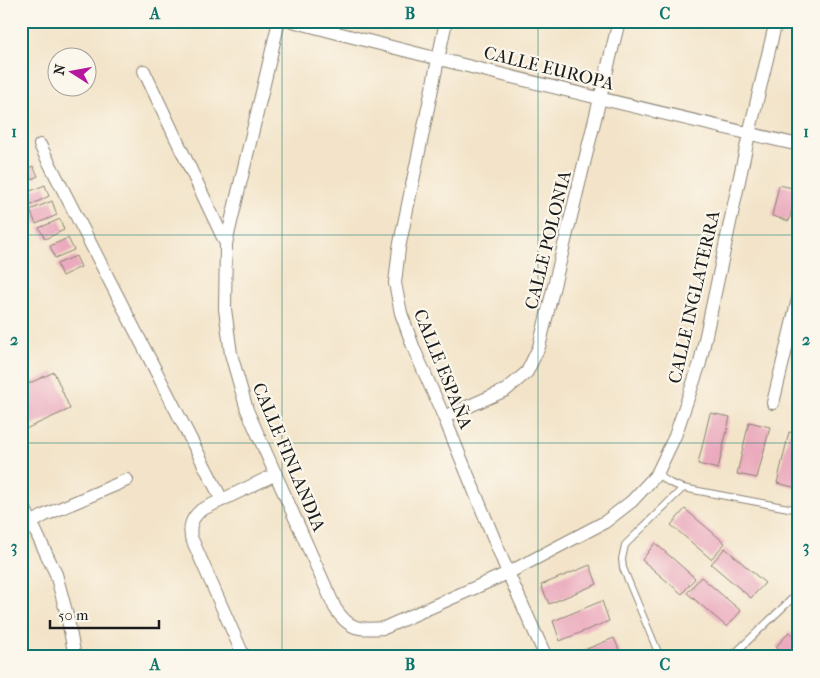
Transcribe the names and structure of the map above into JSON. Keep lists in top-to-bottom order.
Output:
{
  "streets": {
    "street": [
      "CALLE EUROPA",
      "CALLE POLONIA",
      "CALLE INGLATERRA",
      "CALLE ESPAÑA",
      "CALLE FINLANDIA"
    ]
  },
  "crossings": [
    ["CALLE EUROPA", "CALLE POLONIA"],
    ["CALLE EUROPA", "CALLE INGLATERRA"],
    ["CALLE EUROPA", "CALLE ESPAÑA"],
    ["CALLE POLONIA", "CALLE ESPAÑA"],
    ["CALLE INGLATERRA", "CALLE ESPAÑA"],
    ["CALLE INGLATERRA", "CALLE FINLANDIA"]
  ],
  "scale_bar": "50 m",
  "north": "left",
  "grid": {
    "columns": ["A", "B", "C"],
    "rows": ["1", "2", "3"]
  }
}
